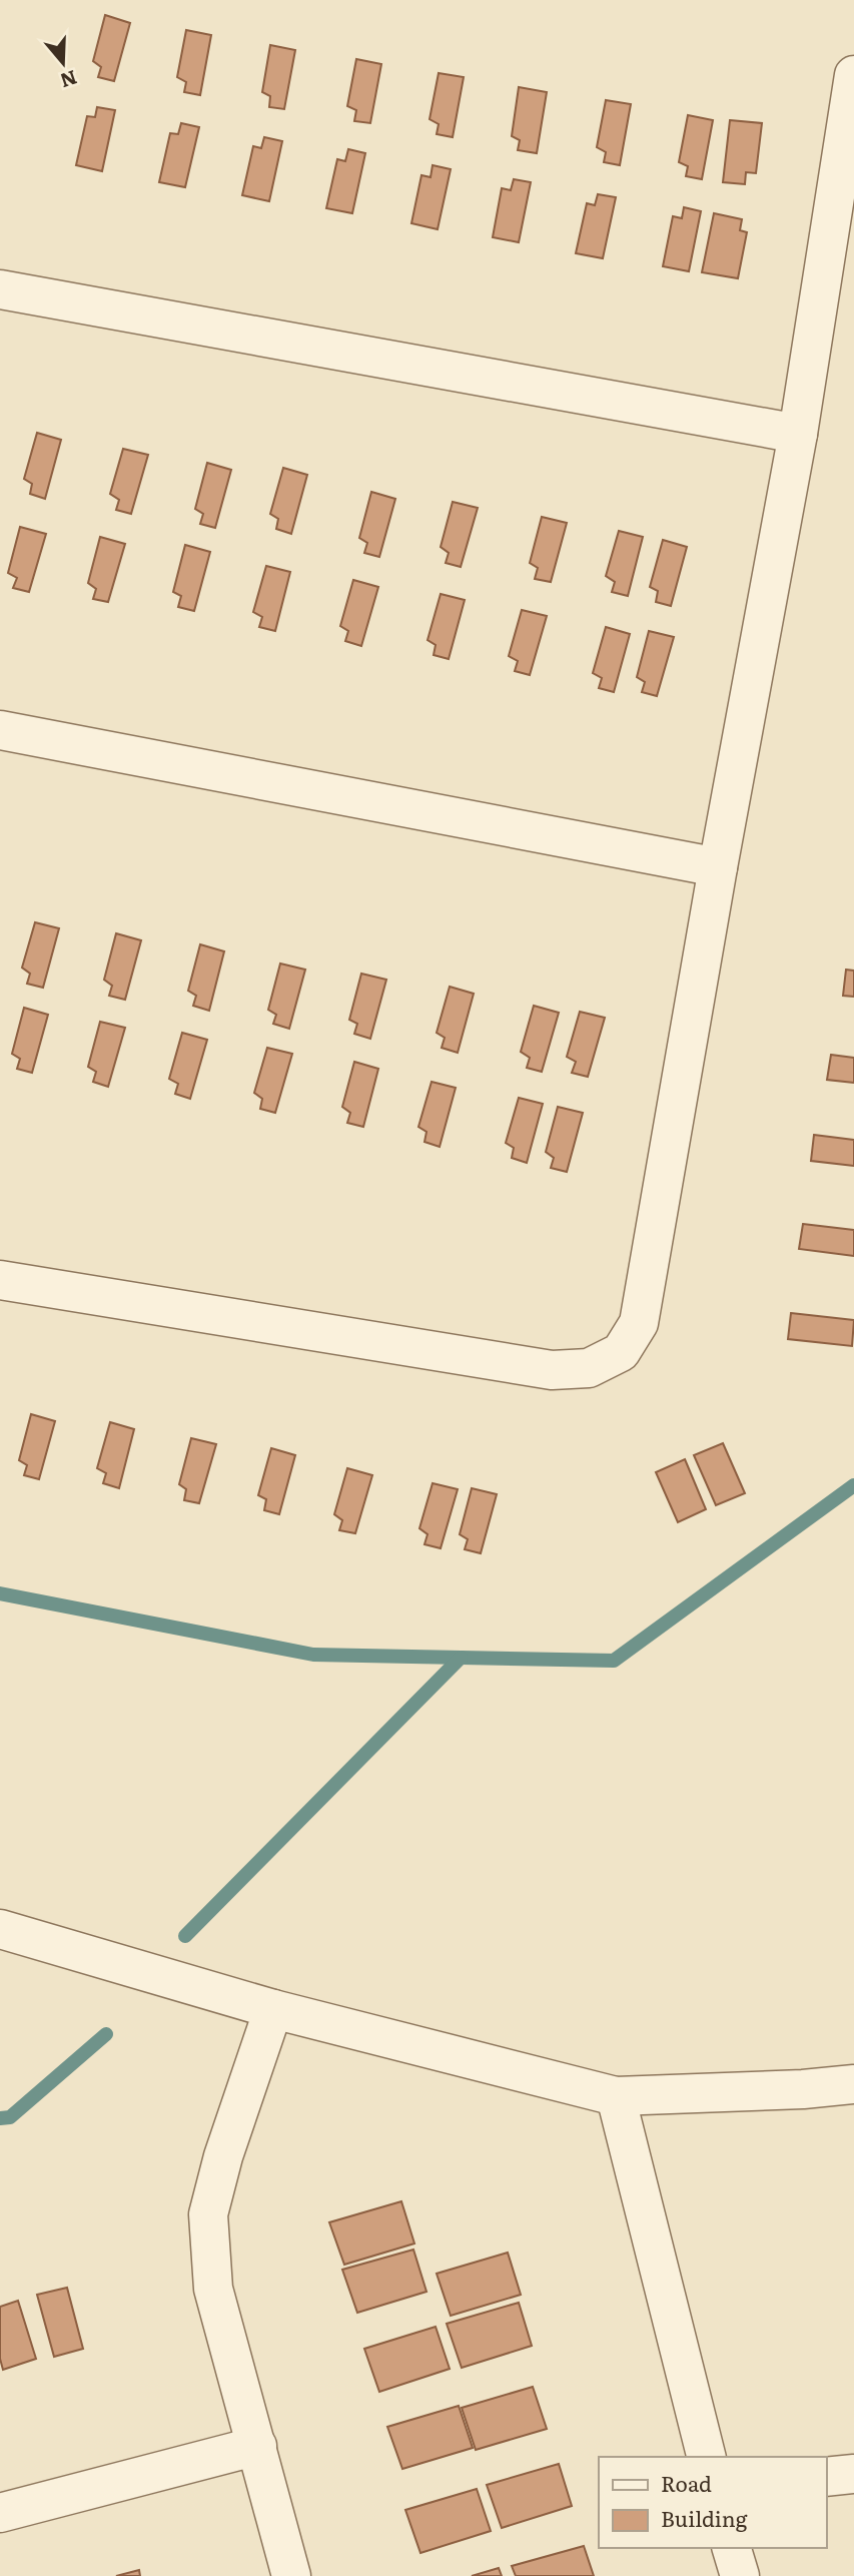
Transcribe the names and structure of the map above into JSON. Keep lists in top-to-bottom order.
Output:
{
  "legend": ["Road", "Building"],
  "north": "bottom"
}
